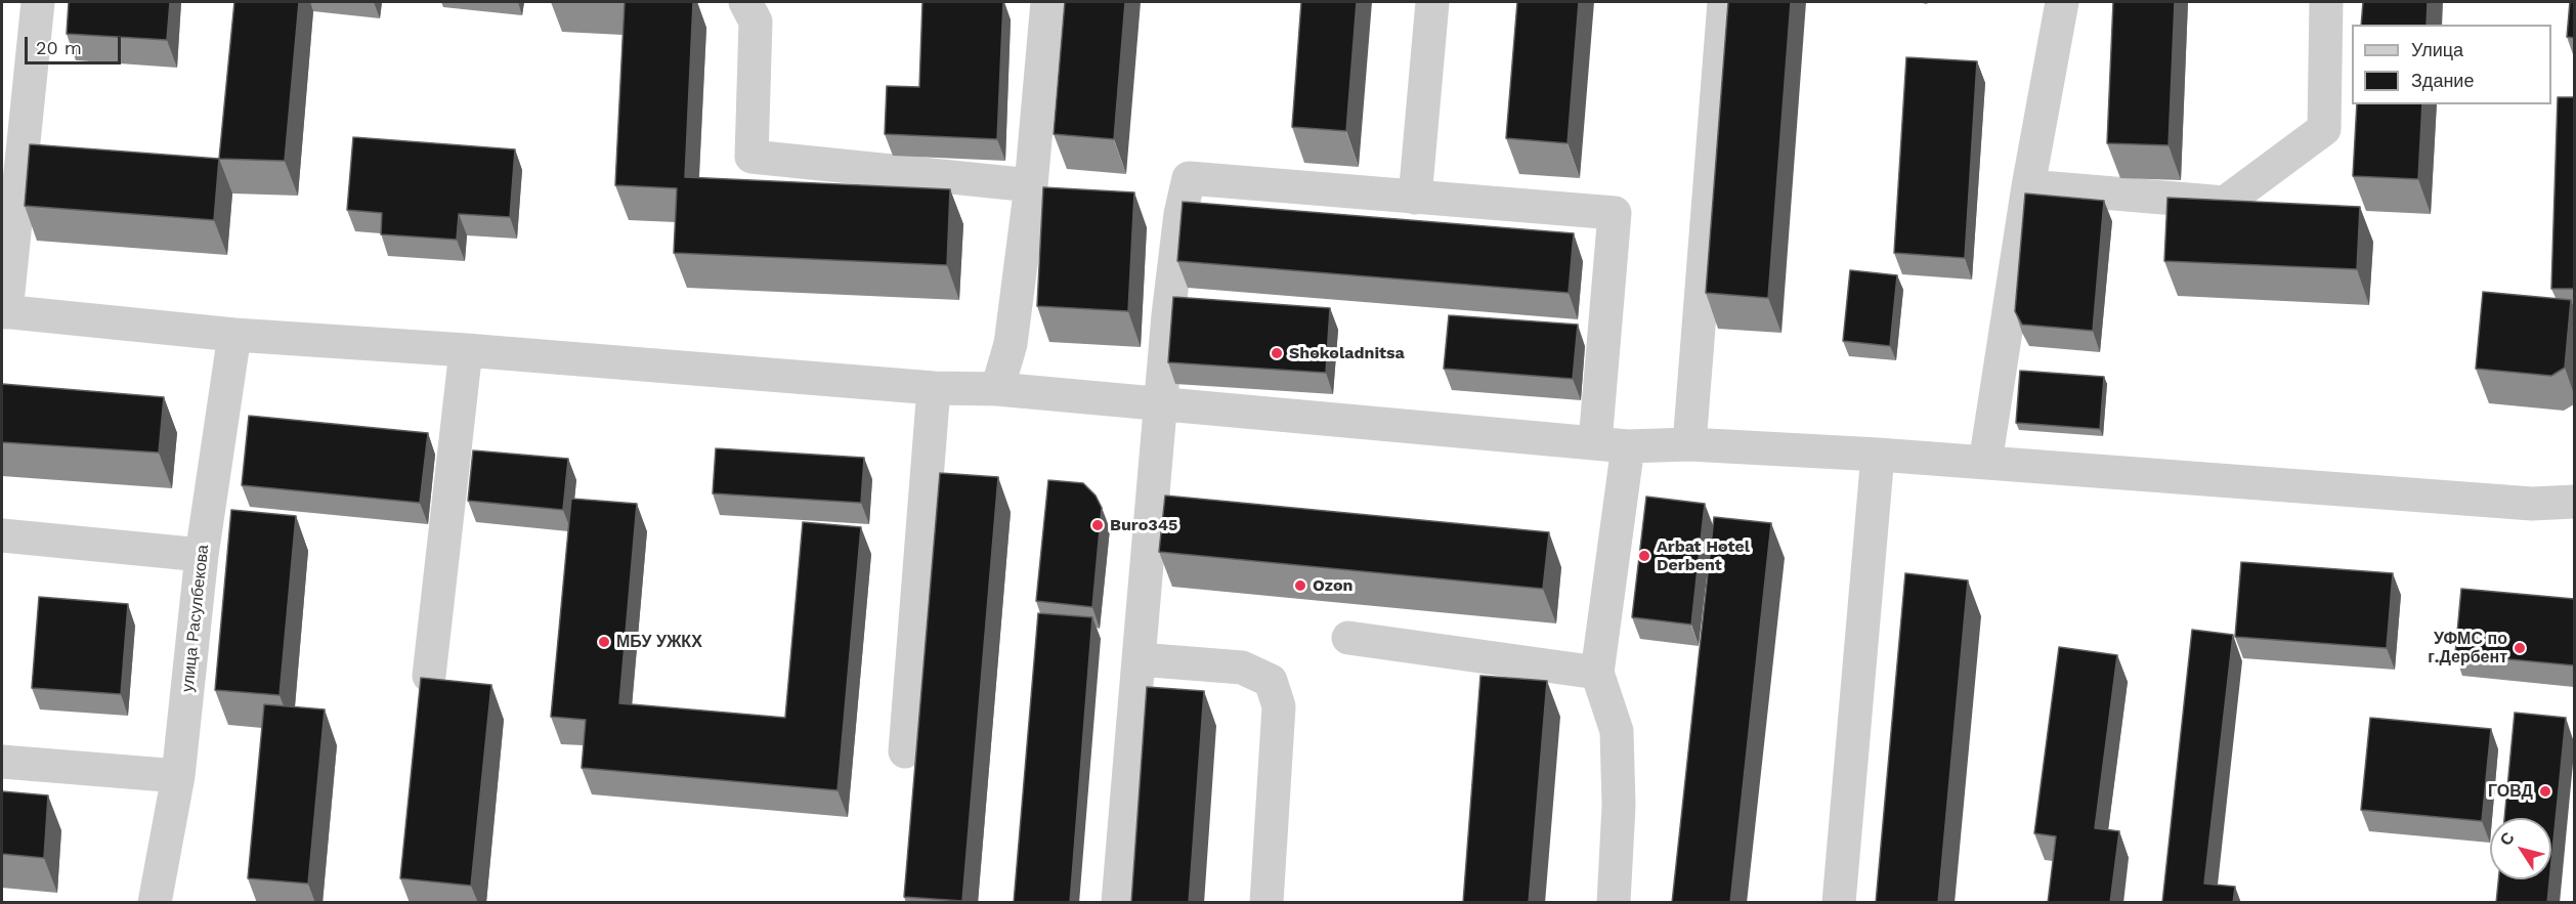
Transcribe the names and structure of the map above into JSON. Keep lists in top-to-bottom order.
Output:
{
  "streets": {
    "street": ["улица Расулбекова"]
  },
  "places": [
    "Shokoladnitsa",
    "Buro345",
    "Arbat Hotel Derbent",
    "Ozon",
    "МБУ УЖКХ",
    "УФМС по г.Дербент",
    "ГОВД"
  ],
  "legend": ["Улица", "Здание"],
  "scale_bar": "20 m",
  "north": "top left"
}
